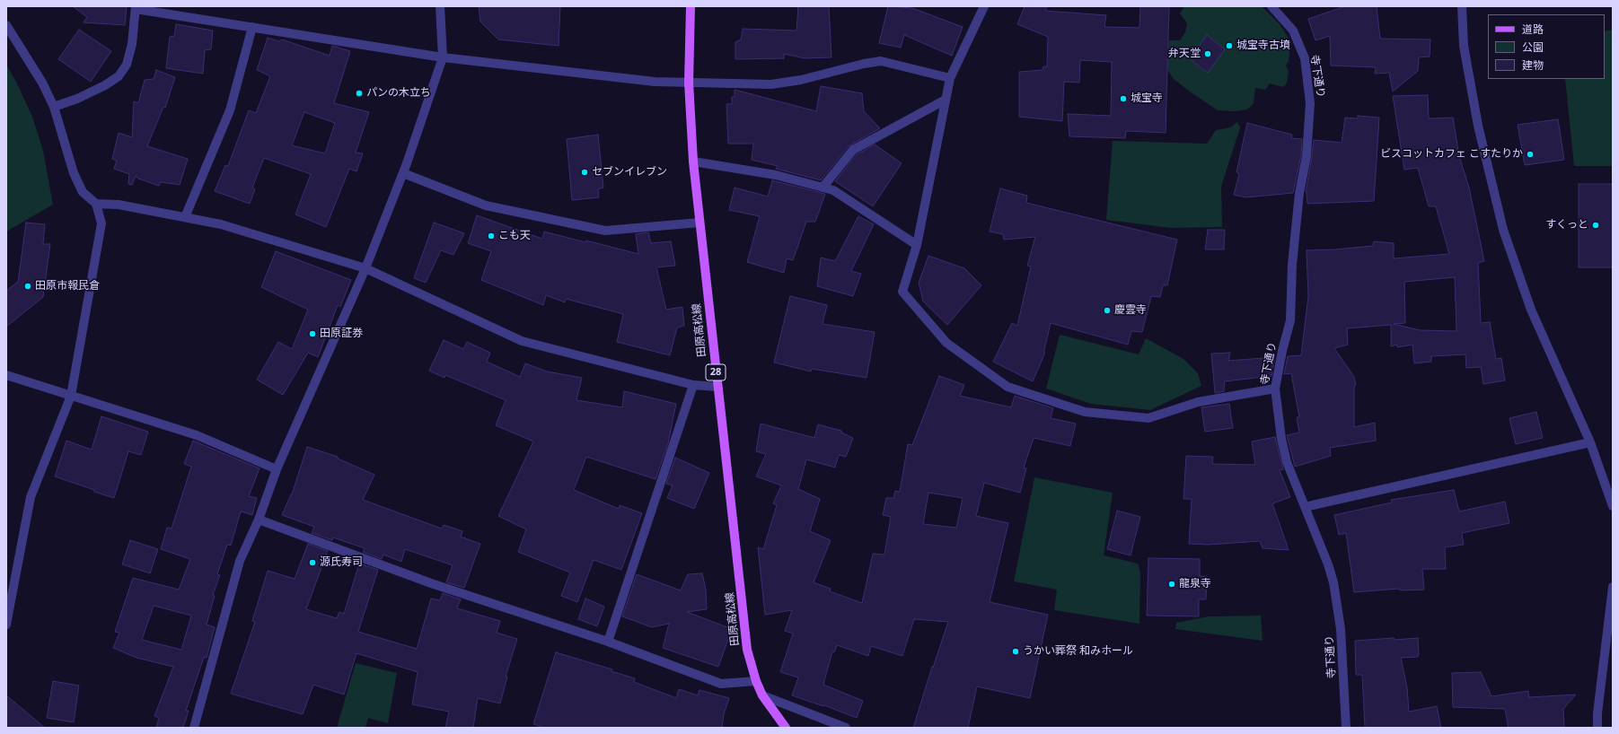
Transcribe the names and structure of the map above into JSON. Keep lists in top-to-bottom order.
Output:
{
  "streets": {
    "main road": ["田原高松線", "28"],
    "street": ["寺下通り"]
  },
  "places": [
    "城宝寺古墳",
    "弁天堂",
    "パンの木立ち",
    "城宝寺",
    "ビスコットカフェ こすたりか",
    "セブンイレブン",
    "すくっと",
    "こも天",
    "田原市報民倉",
    "慶雲寺",
    "田原証券",
    "源氏寿司",
    "龍泉寺",
    "うかい葬祭 和みホール"
  ],
  "legend": ["道路", "公園", "建物"]
}
